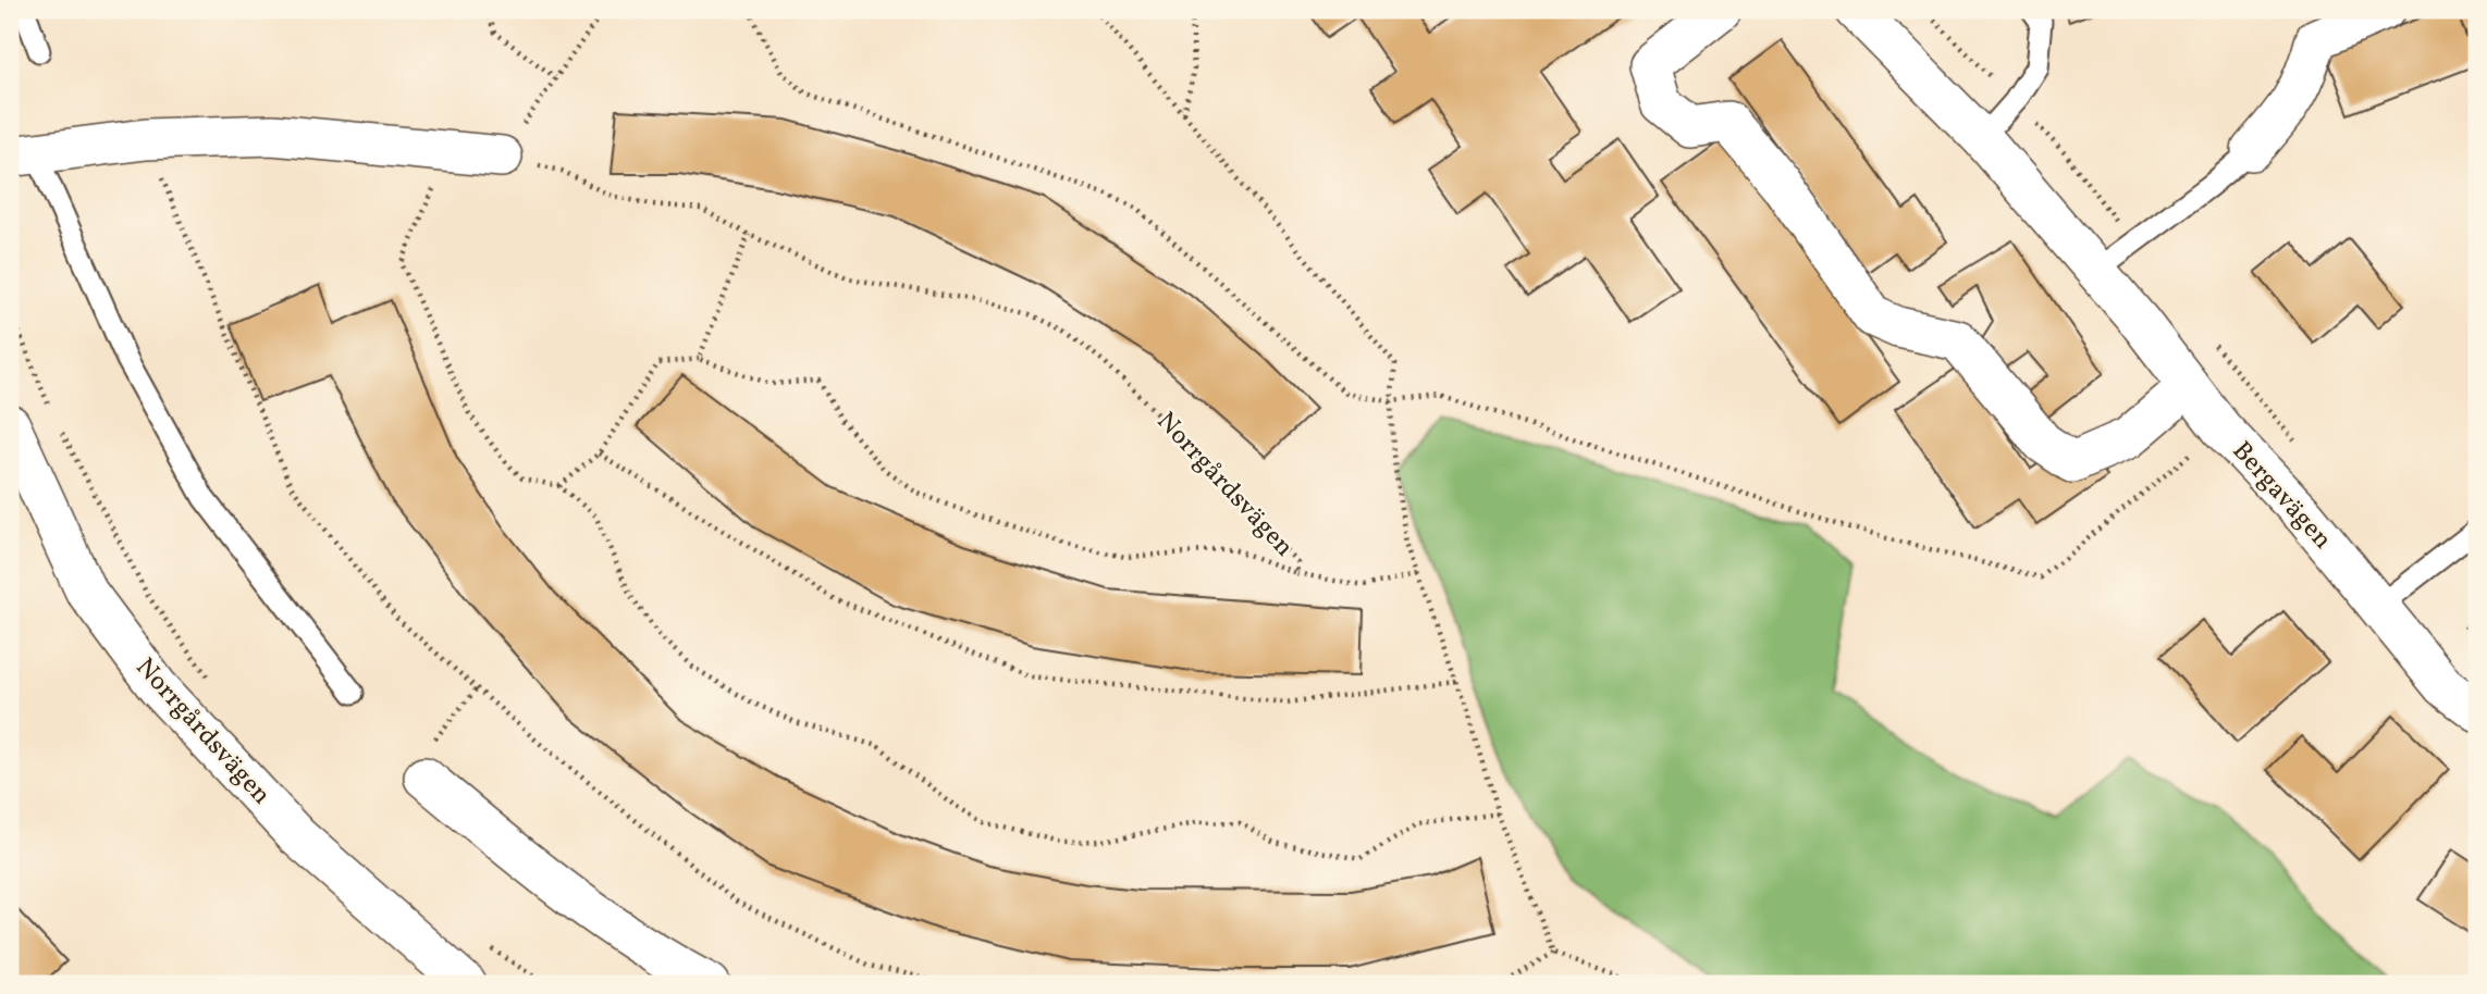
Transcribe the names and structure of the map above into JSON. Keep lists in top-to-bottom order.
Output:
{
  "streets": {
    "street": ["Norrgårdsvägen", "Bergavägen"]
  }
}
